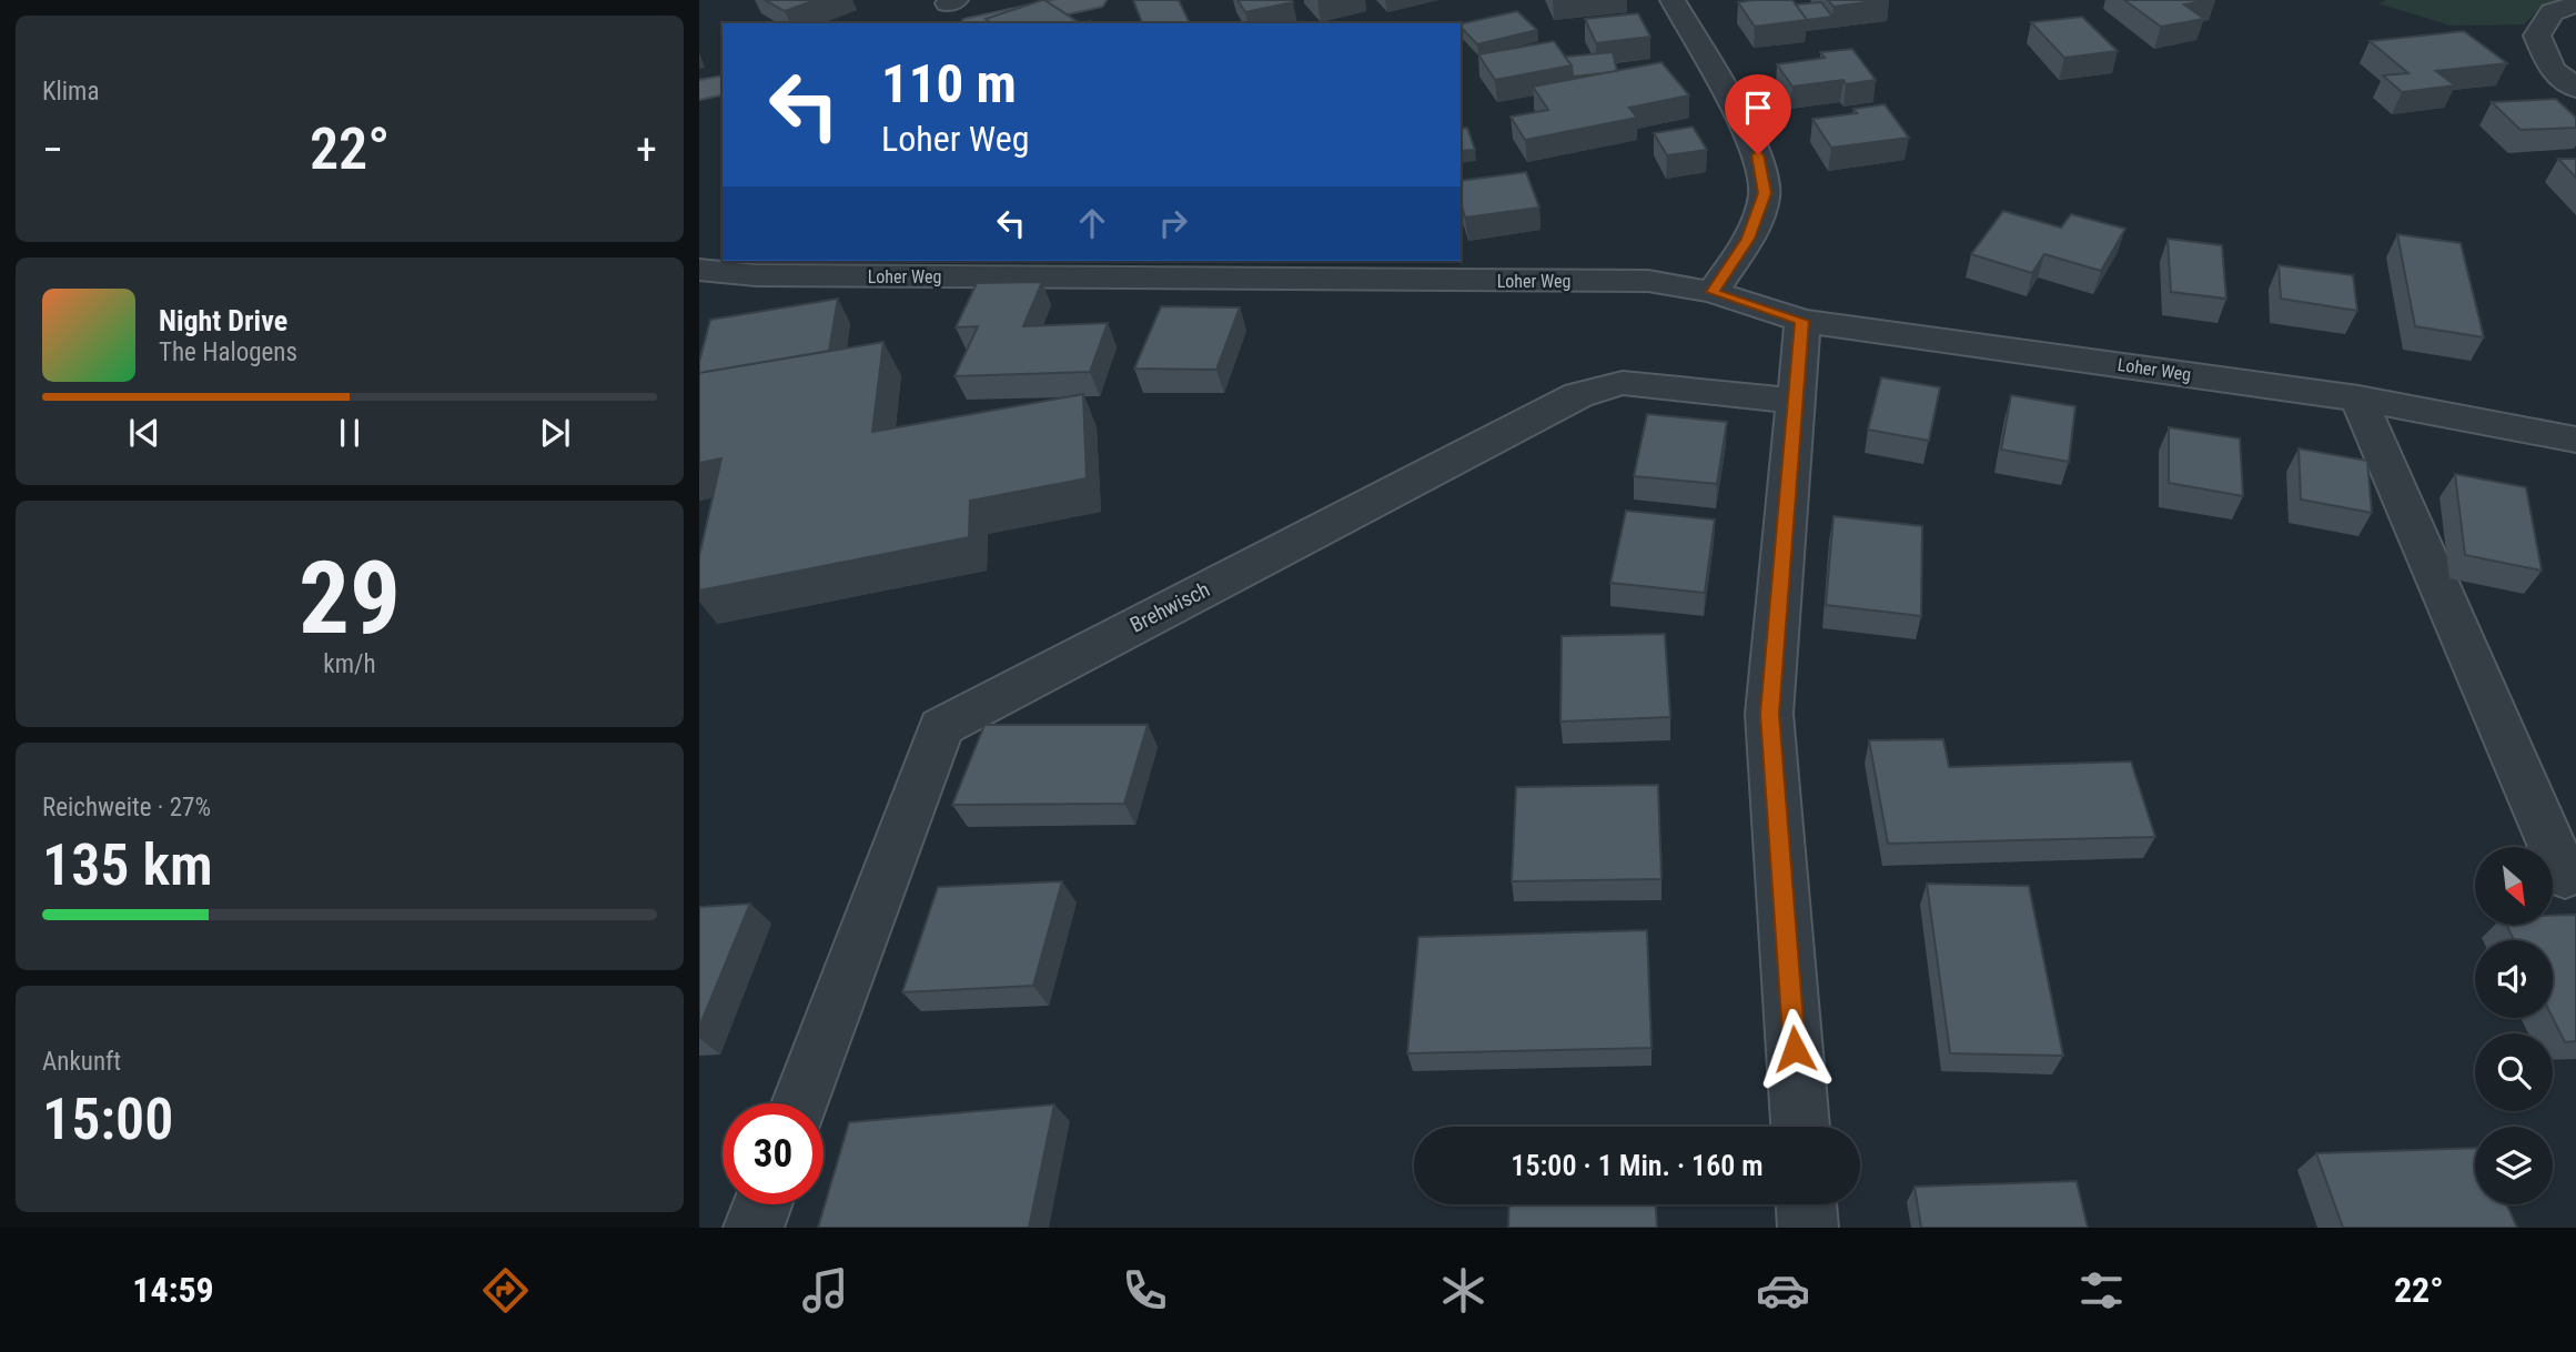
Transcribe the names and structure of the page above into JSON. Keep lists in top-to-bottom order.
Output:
{
  "streets": {
    "street": ["Loher Weg", "Brehwisch"]
  },
  "north": "bottom right",
  "page": {
    "tile": [
      "Klima",
      ["29", "km/h"],
      ["Reichweite · 27%", "135 km"],
      ["Ankunft", "15:00"]
    ],
    "turn": ["110 m", "Loher Weg"],
    "heat": ["−", "22°", "+"],
    "song": ["Night Drive", "The Halogens"],
    "limit": "30",
    "trip": "15:00 · 1 Min. · 160 m",
    "tabs": ["14:59", "22°"]
  }
}
